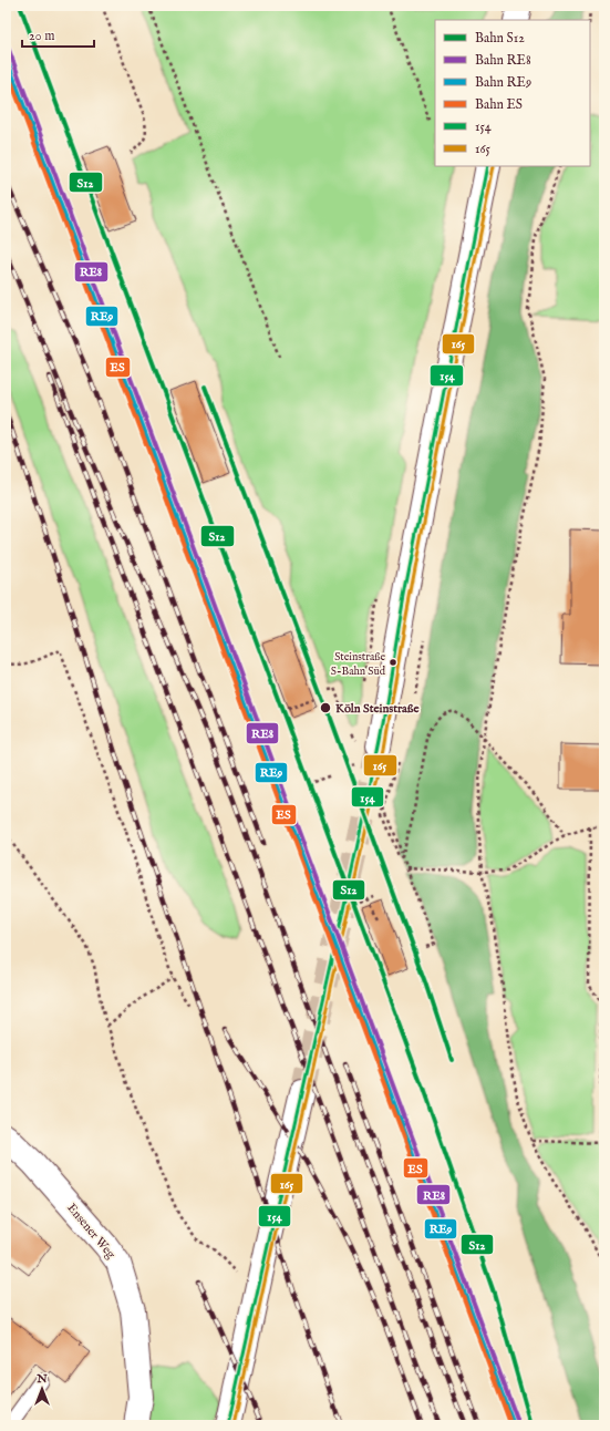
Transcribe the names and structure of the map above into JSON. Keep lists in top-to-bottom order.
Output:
{
  "streets": {
    "main road": ["Ensener Weg"]
  },
  "places": ["Steinstraße S-Bahn Süd", "Köln Steinstraße"],
  "lines": [
    "rail line S12",
    "rail line RE8",
    "rail line RE9",
    "rail line ES",
    "transit line 154",
    "transit line 165"
  ],
  "legend": [
    "Bahn S12",
    "Bahn RE8",
    "Bahn RE9",
    "Bahn ES",
    "154",
    "165"
  ],
  "scale_bar": "20 m",
  "north": "top"
}
